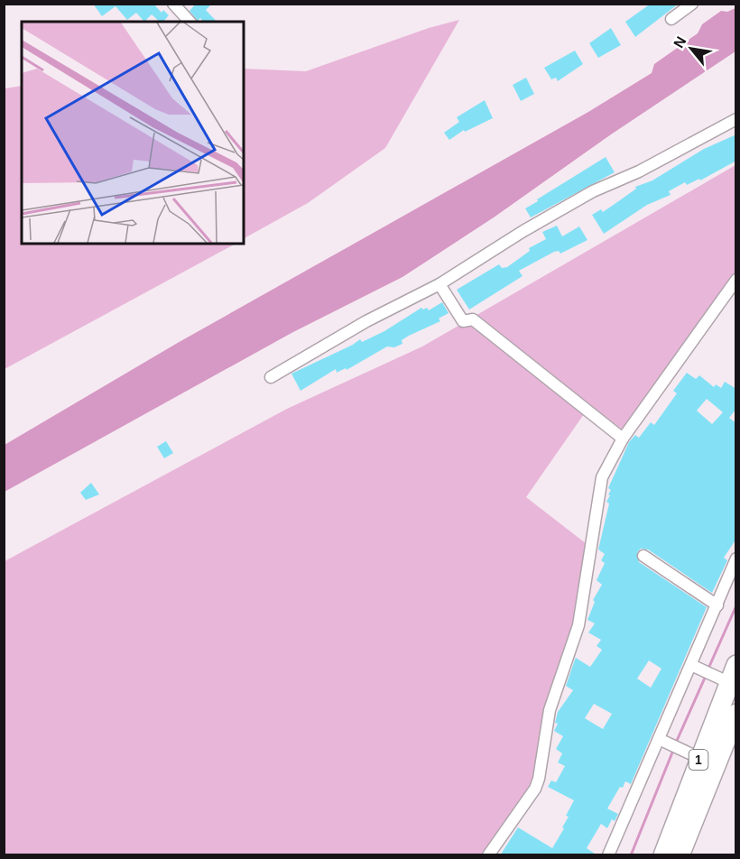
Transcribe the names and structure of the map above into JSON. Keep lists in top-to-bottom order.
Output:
{
  "streets": {
    "highway": ["1"]
  },
  "north": "top left"
}
